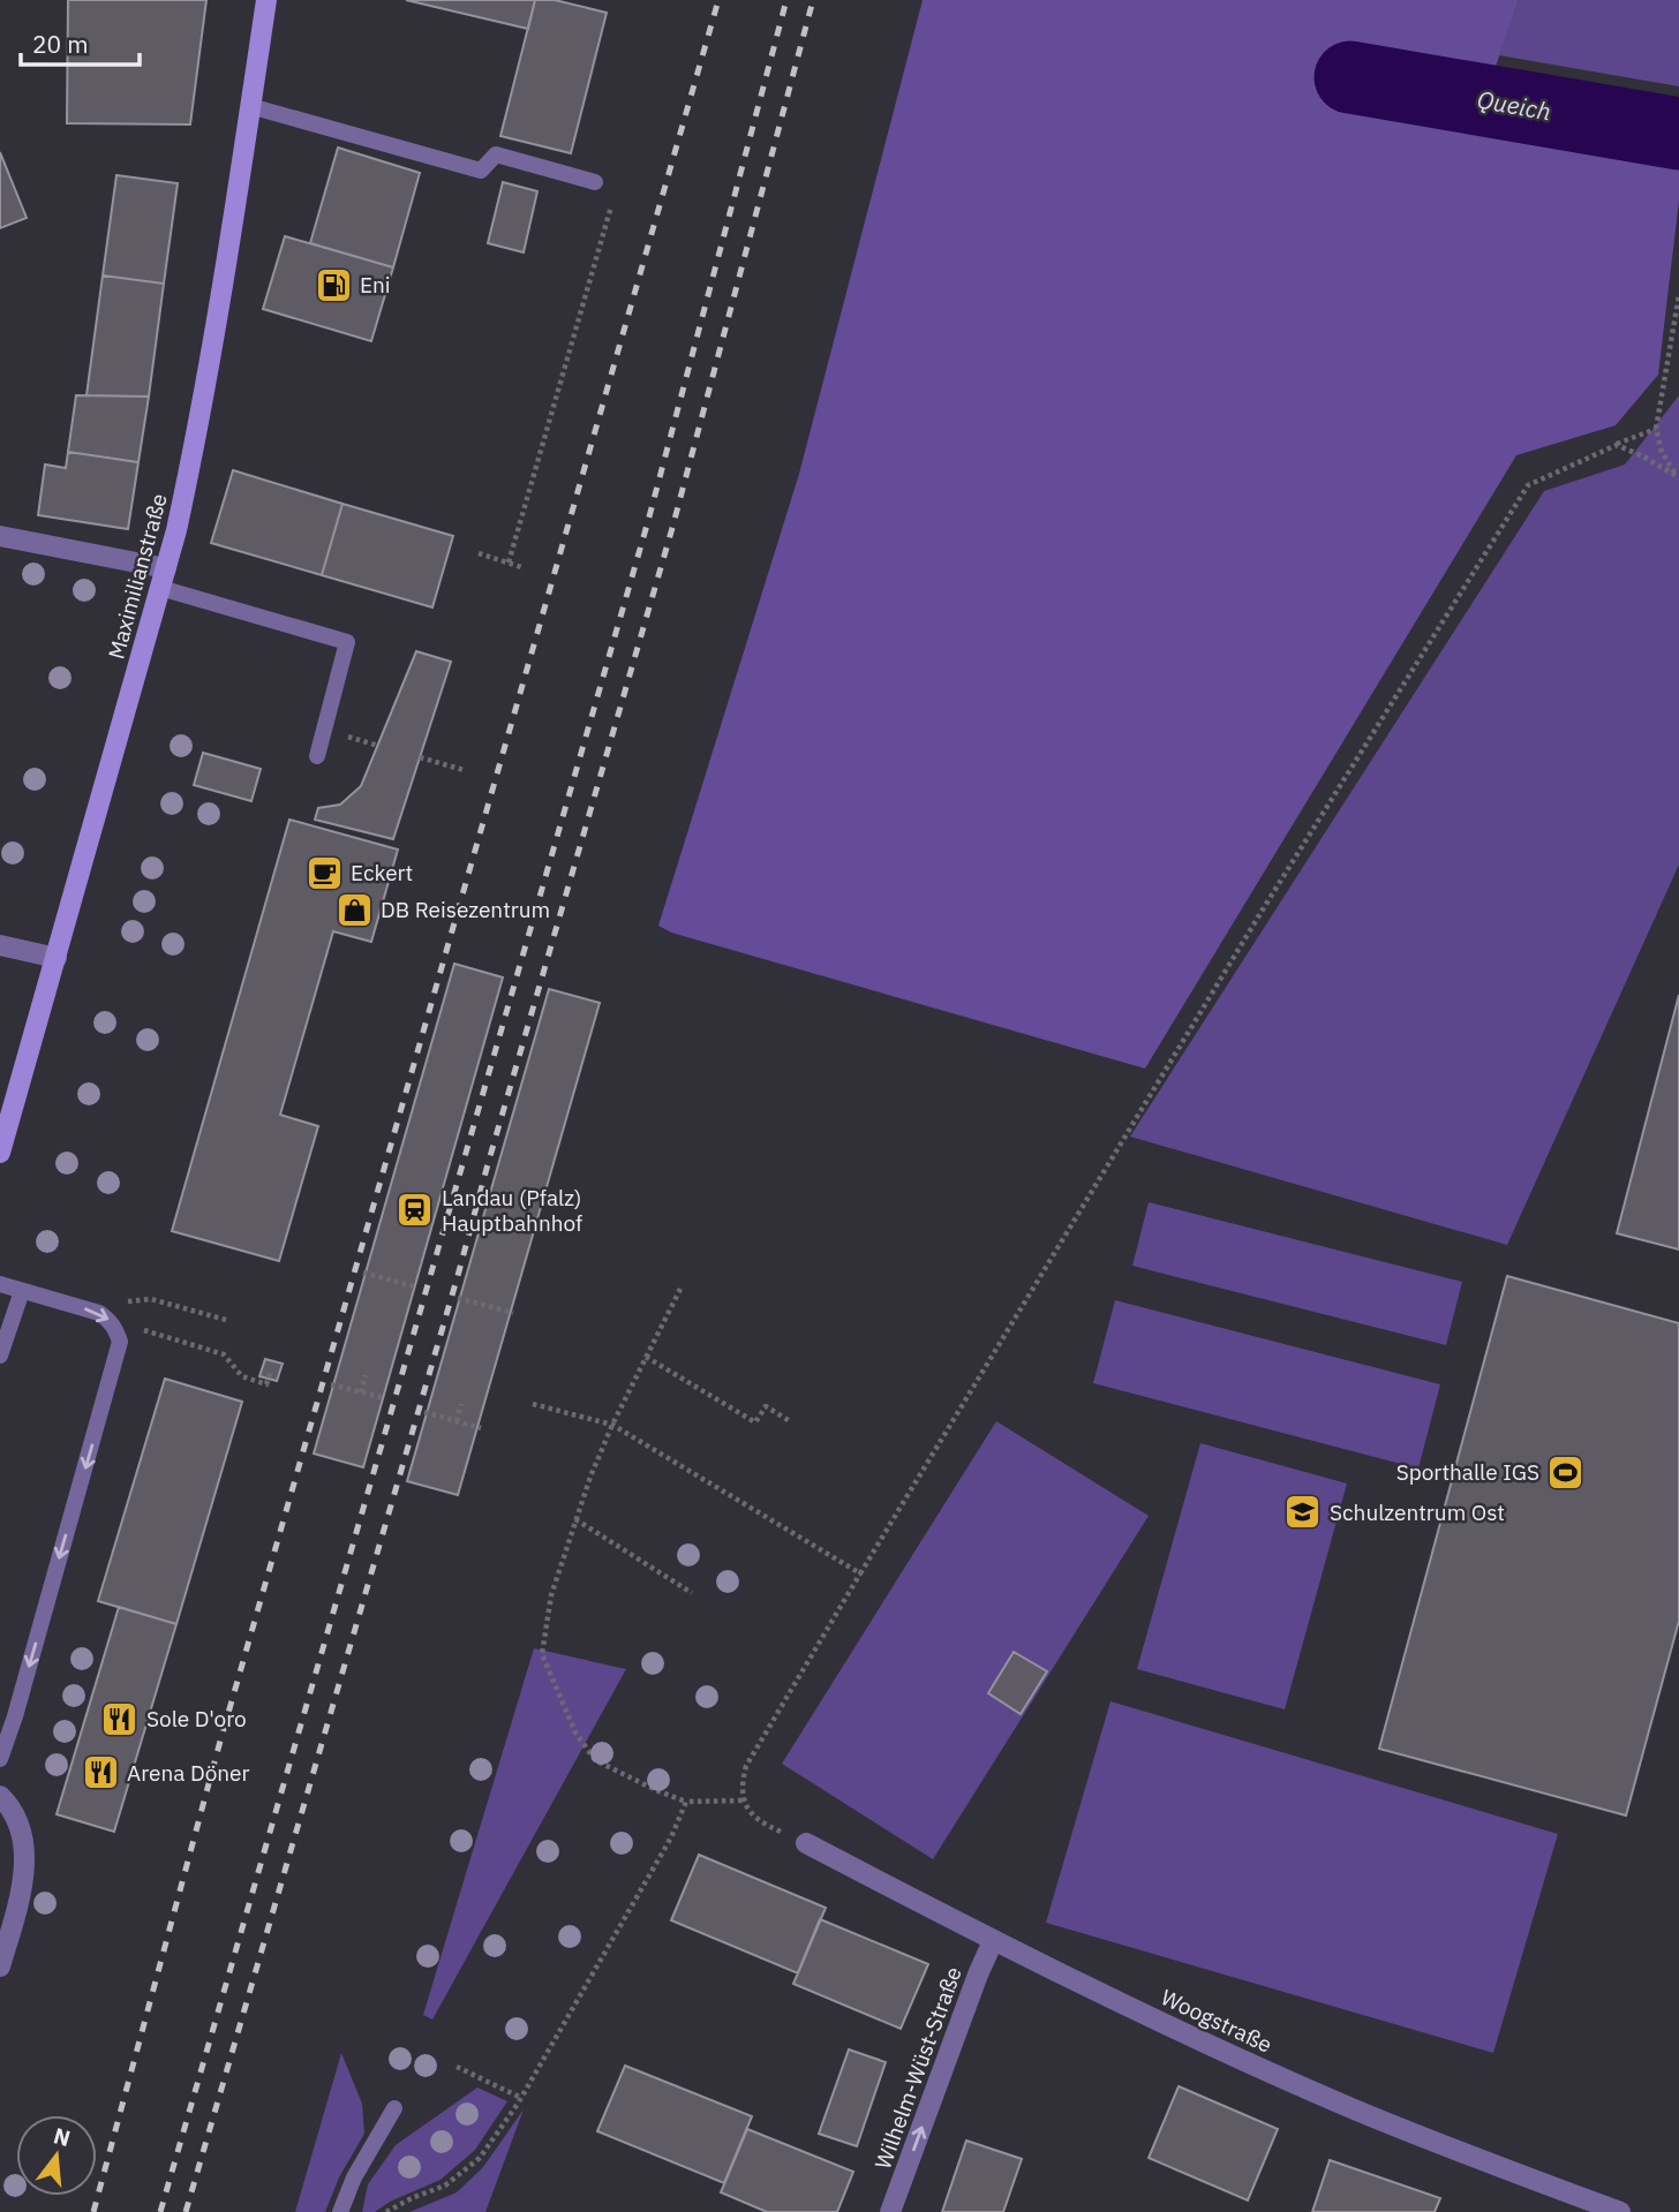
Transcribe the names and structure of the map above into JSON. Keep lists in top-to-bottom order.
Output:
{
  "streets": {
    "street": ["Maximilianstraße", "Woogstraße", "Wilhelm-Wüst-Straße"]
  },
  "crossings": [
    ["Woogstraße", "Wilhelm-Wüst-Straße"]
  ],
  "one_way": ["Wilhelm-Wüst-Straße"],
  "water": ["Queich"],
  "places": {
    "fuel station": ["Eni"],
    "cafe": ["Eckert"],
    "shop": ["DB Reisezentrum"],
    "station": ["Landau (Pfalz) Hauptbahnhof"],
    "sports": ["Sporthalle IGS"],
    "school or university": ["Schulzentrum Ost"],
    "restaurant": ["Sole D'oro", "Arena Döner"]
  },
  "scale_bar": "20 m",
  "north": "top"
}
